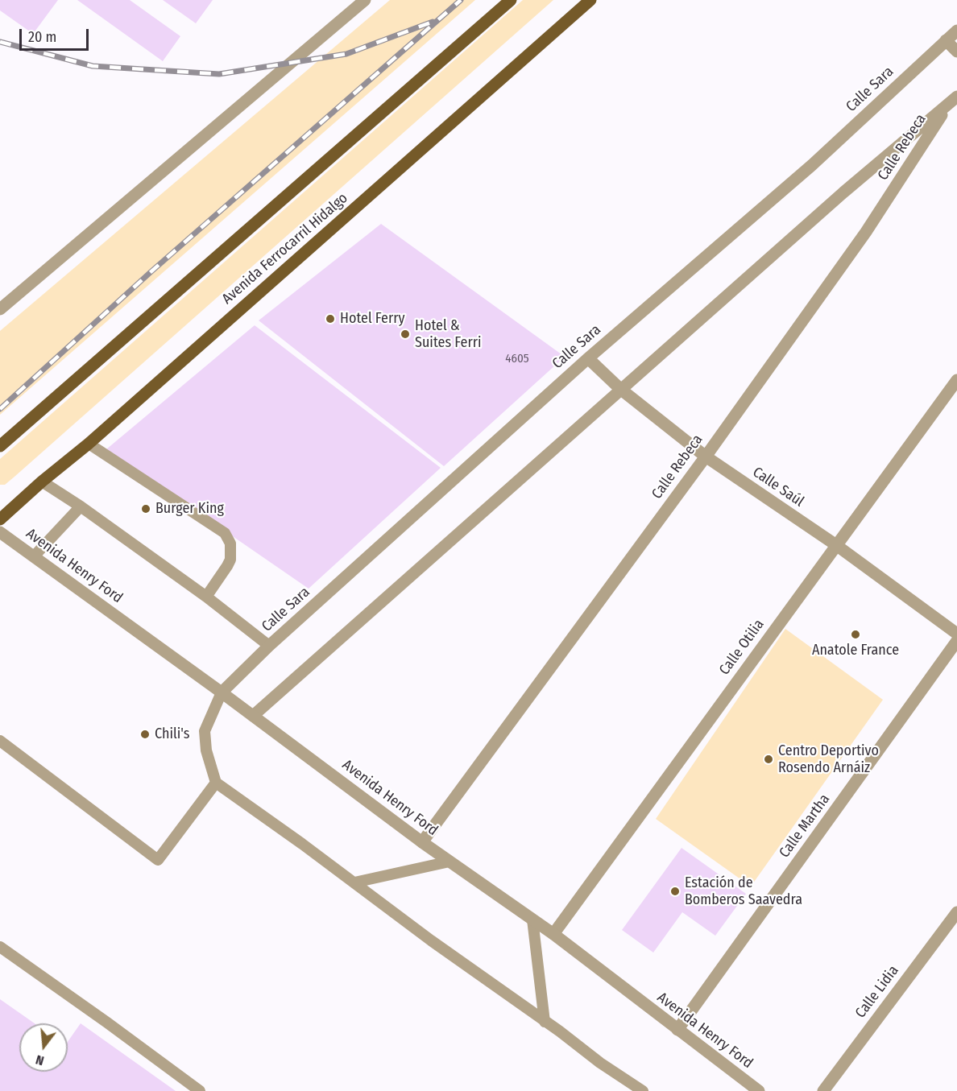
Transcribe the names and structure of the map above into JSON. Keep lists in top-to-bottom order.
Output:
{
  "streets": {
    "main road": ["Avenida Ferrocarril Hidalgo"],
    "street": [
      "Calle Sara",
      "Calle Rebeca",
      "Calle Saúl",
      "Avenida Henry Ford",
      "Calle Otilia",
      "Calle Martha",
      "Calle Lidia"
    ]
  },
  "crossings": [
    ["Calle Sara", "Calle Saúl"],
    ["Calle Sara", "Avenida Henry Ford"],
    ["Calle Rebeca", "Calle Saúl"],
    ["Calle Rebeca", "Avenida Henry Ford"],
    ["Calle Saúl", "Calle Otilia"],
    ["Avenida Henry Ford", "Calle Otilia"],
    ["Avenida Henry Ford", "Calle Martha"]
  ],
  "places": [
    "Hotel Ferry",
    "Hotel & Suites Ferri",
    "Burger King",
    "Anatole France",
    "Chili's",
    "Centro Deportivo Rosendo Arnáiz",
    "Estación de Bomberos Saavedra"
  ],
  "house_numbers": ["4605"],
  "scale_bar": "20 m",
  "north": "bottom"
}
